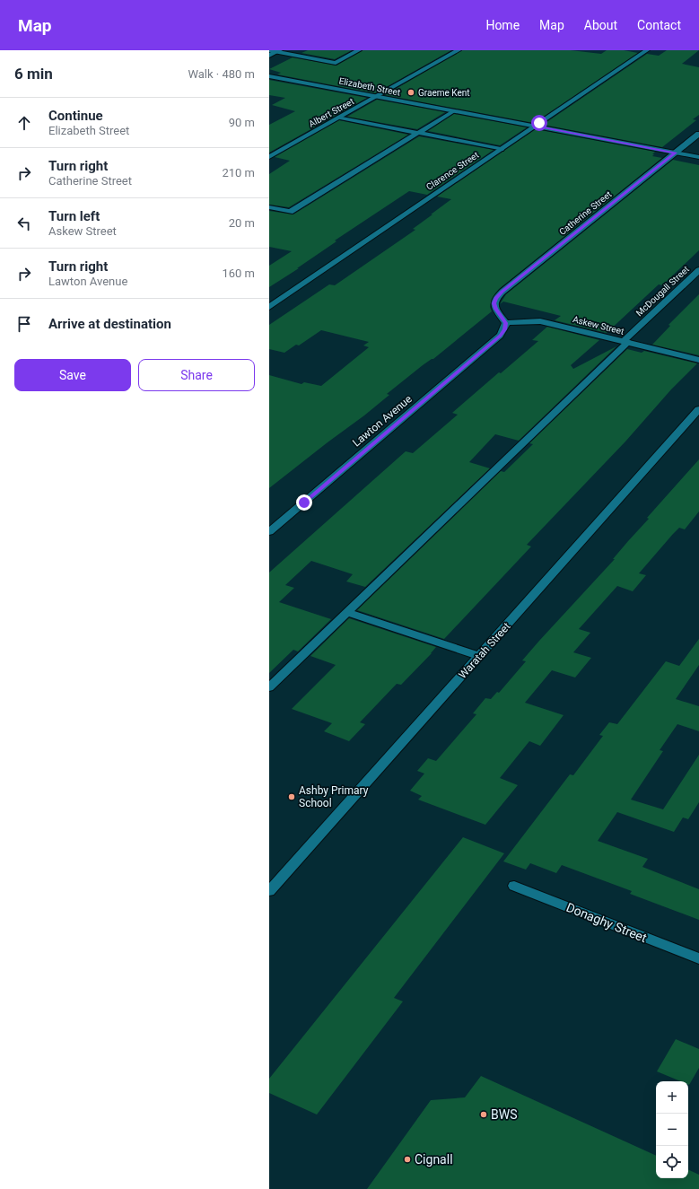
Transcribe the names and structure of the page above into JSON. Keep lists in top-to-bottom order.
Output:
{
  "streets": {
    "street": [
      "Elizabeth Street",
      "Albert Street",
      "Clarence Street",
      "Catherine Street",
      "McDougall Street",
      "Askew Street",
      "Lawton Avenue",
      "Waratah Street",
      "Donaghy Street"
    ]
  },
  "crossings": [
    ["Elizabeth Street", "Albert Street"],
    ["Elizabeth Street", "Clarence Street"],
    ["Elizabeth Street", "Catherine Street"],
    ["Catherine Street", "Askew Street"],
    ["Catherine Street", "Lawton Avenue"],
    ["McDougall Street", "Askew Street"],
    ["Askew Street", "Lawton Avenue"]
  ],
  "places": [
    "Graeme Kent",
    "Ashby Primary School",
    "BWS",
    "Cignall"
  ],
  "page": {
    "header": "Map",
    "nav": [
      "Home",
      "Map",
      "About",
      "Contact"
    ],
    "heading": ["6 min", "Walk · 480 m"],
    "list": [
      ["Continue", "Elizabeth Street", "90 m"],
      ["Turn right", "Catherine Street", "210 m"],
      ["Turn left", "Askew Street", "20 m"],
      ["Turn right", "Lawton Avenue", "160 m"],
      "Arrive at destination"
    ],
    "buttons": ["Save", "Share"],
    "map_buttons": ["+", "−"]
  }
}
